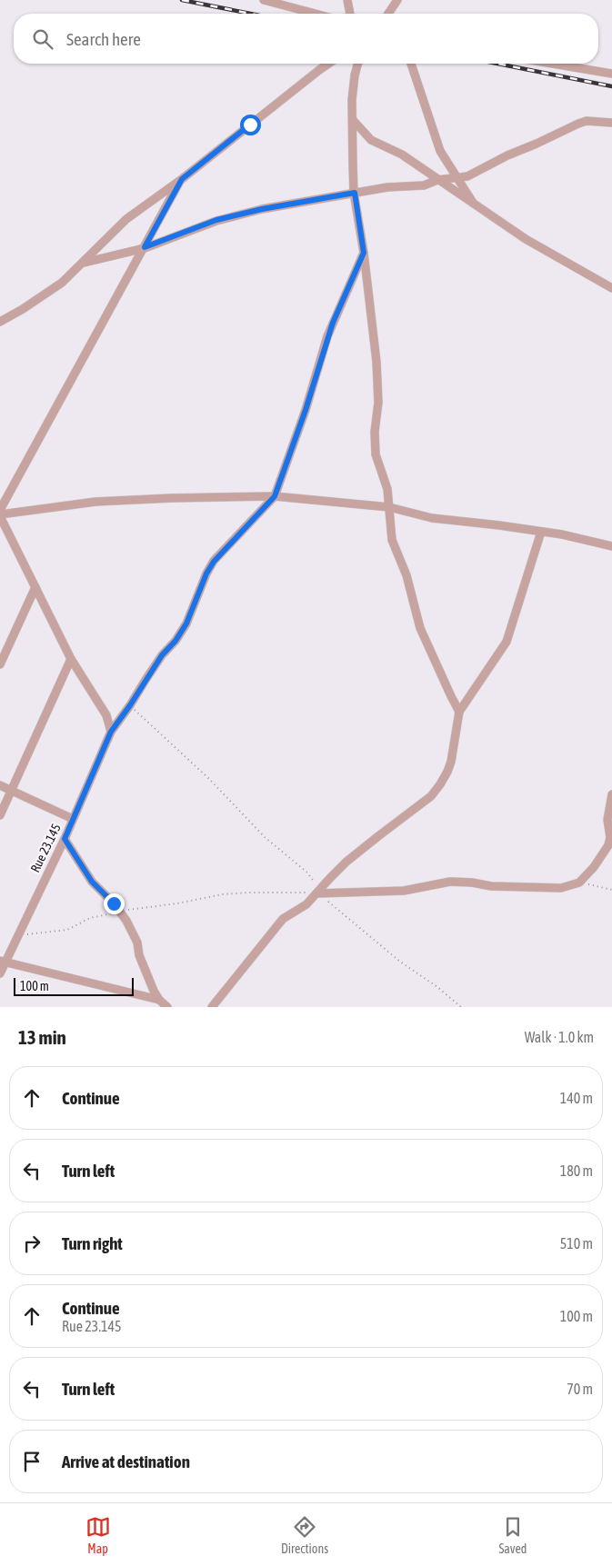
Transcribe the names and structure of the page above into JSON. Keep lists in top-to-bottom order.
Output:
{
  "streets": {
    "street": ["Rue 23.145"]
  },
  "scale_bar": "100 m",
  "page": {
    "search": "Search here",
    "scale": "100 m",
    "heading": ["13 min", "Walk · 1.0 km"],
    "list": [
      ["Continue", "140 m"],
      ["Turn left", "180 m"],
      ["Turn right", "510 m"],
      ["Continue", "Rue 23.145", "100 m"],
      ["Turn left", "70 m"],
      "Arrive at destination"
    ],
    "nav": ["Map", "Directions", "Saved"]
  }
}
